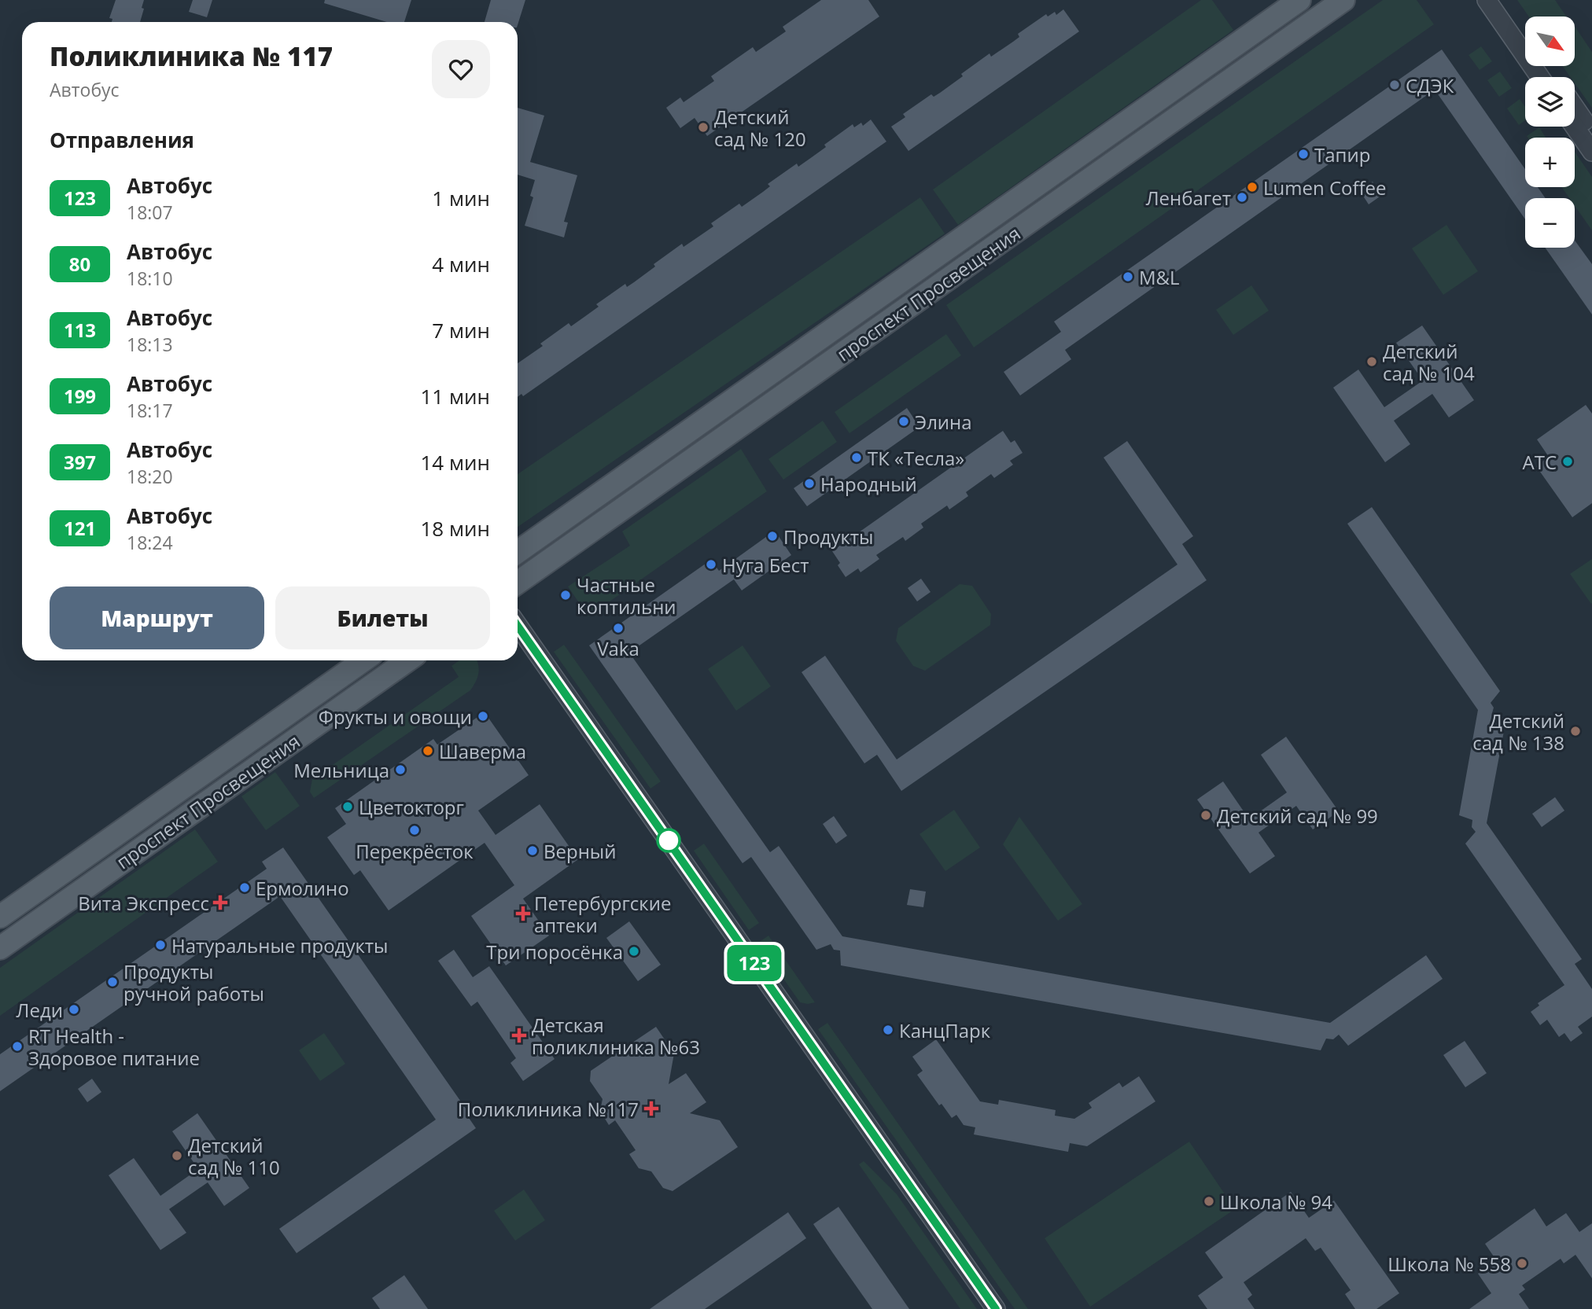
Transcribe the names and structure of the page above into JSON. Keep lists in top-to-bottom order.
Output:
{
  "streets": {
    "main road": ["проспект Просвещения"]
  },
  "places": {
    "other": [
      "СДЭК",
      "Детский сад № 120",
      "Тапир",
      "Lumen Coffee",
      "Ленбагет",
      "M&L",
      "Детский сад № 104",
      "Элина",
      "ТК «Тесла»",
      "АТС",
      "Народный",
      "Продукты",
      "Нуга Бест",
      "Частные коптильни",
      "Vaka",
      "Фрукты и овощи",
      "Детский сад № 138",
      "Шаверма",
      "Мельница",
      "Цветокторг",
      "Детский сад № 99",
      "Перекрёсток",
      "Верный",
      "Ермолино",
      "Натуральные продукты",
      "Три поросёнка",
      "Продукты ручной работы",
      "Леди",
      "КанцПарк",
      "RT Health - Здоровое питание",
      "Детский сад № 110",
      "Школа № 94",
      "Школа № 558"
    ],
    "health": [
      "Вита Экспресс",
      "Петербургские аптеки",
      "Детская поликлиника №63",
      "Поликлиника №117"
    ]
  },
  "lines": ["bus line 123"],
  "north": "bottom right",
  "page": {
    "on_map": "123",
    "map_buttons": ["+", "−"],
    "heading": [
      ["Поликлиника № 117", "Автобус"],
      "Отправления"
    ],
    "list": [
      {
        "mark": "123",
        "name": "Автобус",
        "note": "18:07",
        "value": "1 мин"
      },
      {
        "mark": "80",
        "name": "Автобус",
        "note": "18:10",
        "value": "4 мин"
      },
      {
        "mark": "113",
        "name": "Автобус",
        "note": "18:13",
        "value": "7 мин"
      },
      {
        "mark": "199",
        "name": "Автобус",
        "note": "18:17",
        "value": "11 мин"
      },
      {
        "mark": "397",
        "name": "Автобус",
        "note": "18:20",
        "value": "14 мин"
      },
      {
        "mark": "121",
        "name": "Автобус",
        "note": "18:24",
        "value": "18 мин"
      }
    ],
    "buttons": ["Маршрут", "Билеты"]
  }
}
